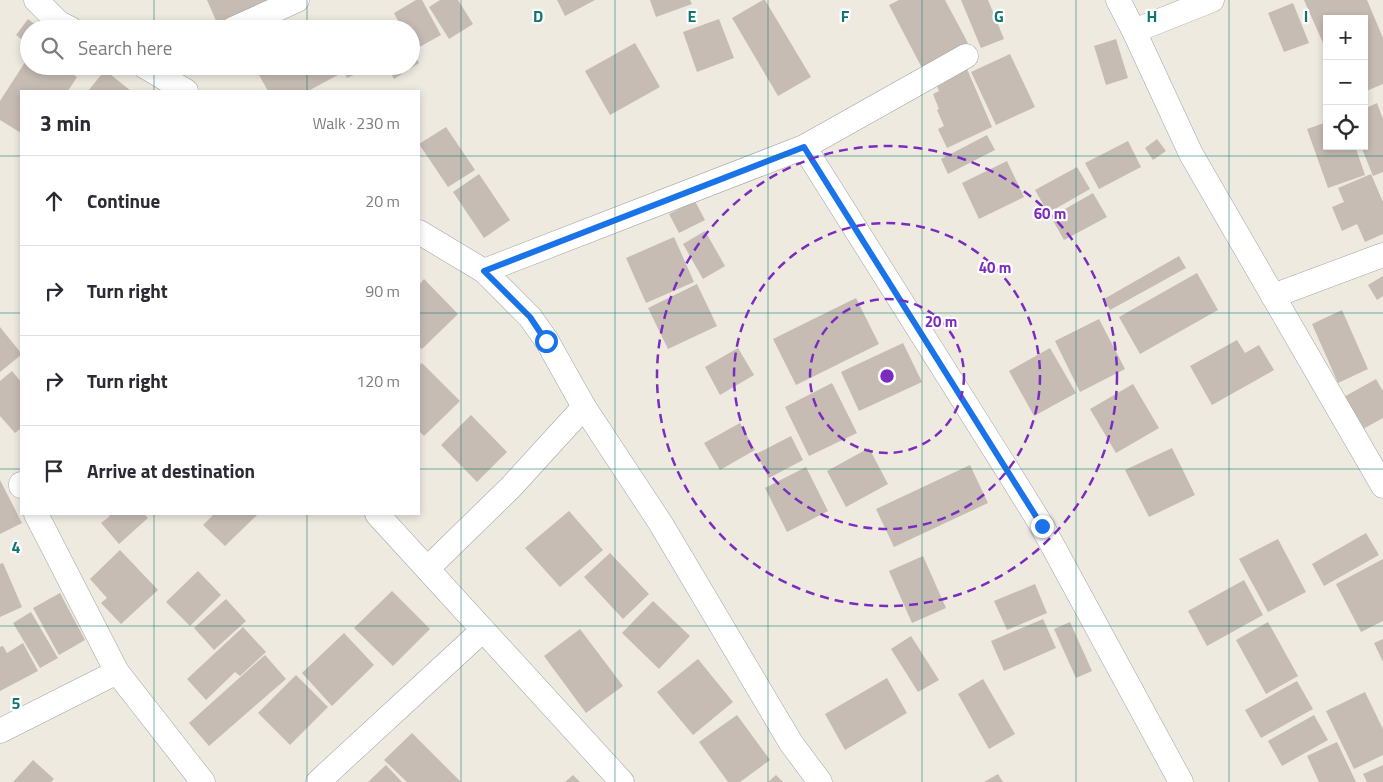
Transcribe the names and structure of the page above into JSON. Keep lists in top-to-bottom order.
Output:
{
  "page": {
    "map_buttons": ["+", "−"],
    "search": "Search here",
    "heading": ["3 min", "Walk · 230 m"],
    "list": [
      ["Continue", "20 m"],
      ["Turn right", "90 m"],
      ["Turn right", "120 m"],
      "Arrive at destination"
    ]
  },
  "grid": {
    "columns": [
      "D",
      "E",
      "F",
      "G",
      "H",
      "I"
    ],
    "rows": ["4", "5"]
  },
  "rings": ["60 m", "40 m", "20 m"]
}
